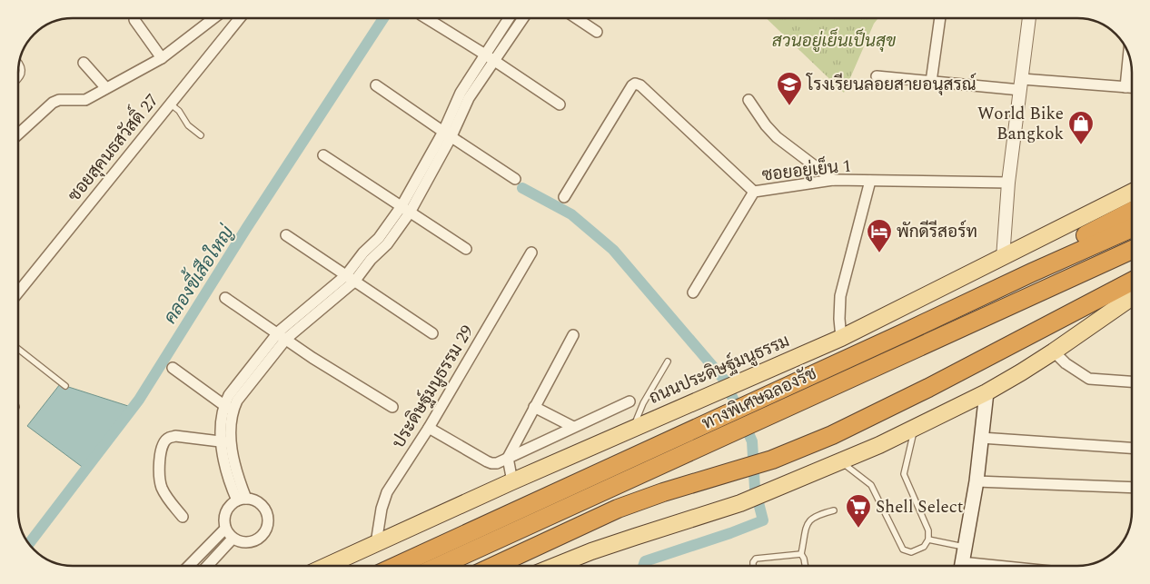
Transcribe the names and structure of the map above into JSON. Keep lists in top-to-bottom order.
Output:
{
  "streets": {
    "highway": ["ทางพิเศษฉลองรัช"],
    "main road": ["ถนนประดิษฐ์มนูธรรม"],
    "street": ["ซอยสุคนธสวัสดิ์ 27", "ซอยอยู่เย็น 1", "ประดิษฐ์มนูธรรม 29"]
  },
  "crossings": [
    ["ถนนประดิษฐ์มนูธรรม", "ประดิษฐ์มนูธรรม 29"]
  ],
  "water": ["คลองขี้เสือใหญ่"],
  "parks": ["สวนอยู่เย็นเป็นสุข"],
  "places": {
    "school or university": ["โรงเรียนลอยสายอนุสรณ์"],
    "shop": ["World Bike Bangkok"],
    "hotel": ["พักดีรีสอร์ท"],
    "supermarket": ["Shell Select"]
  }
}
